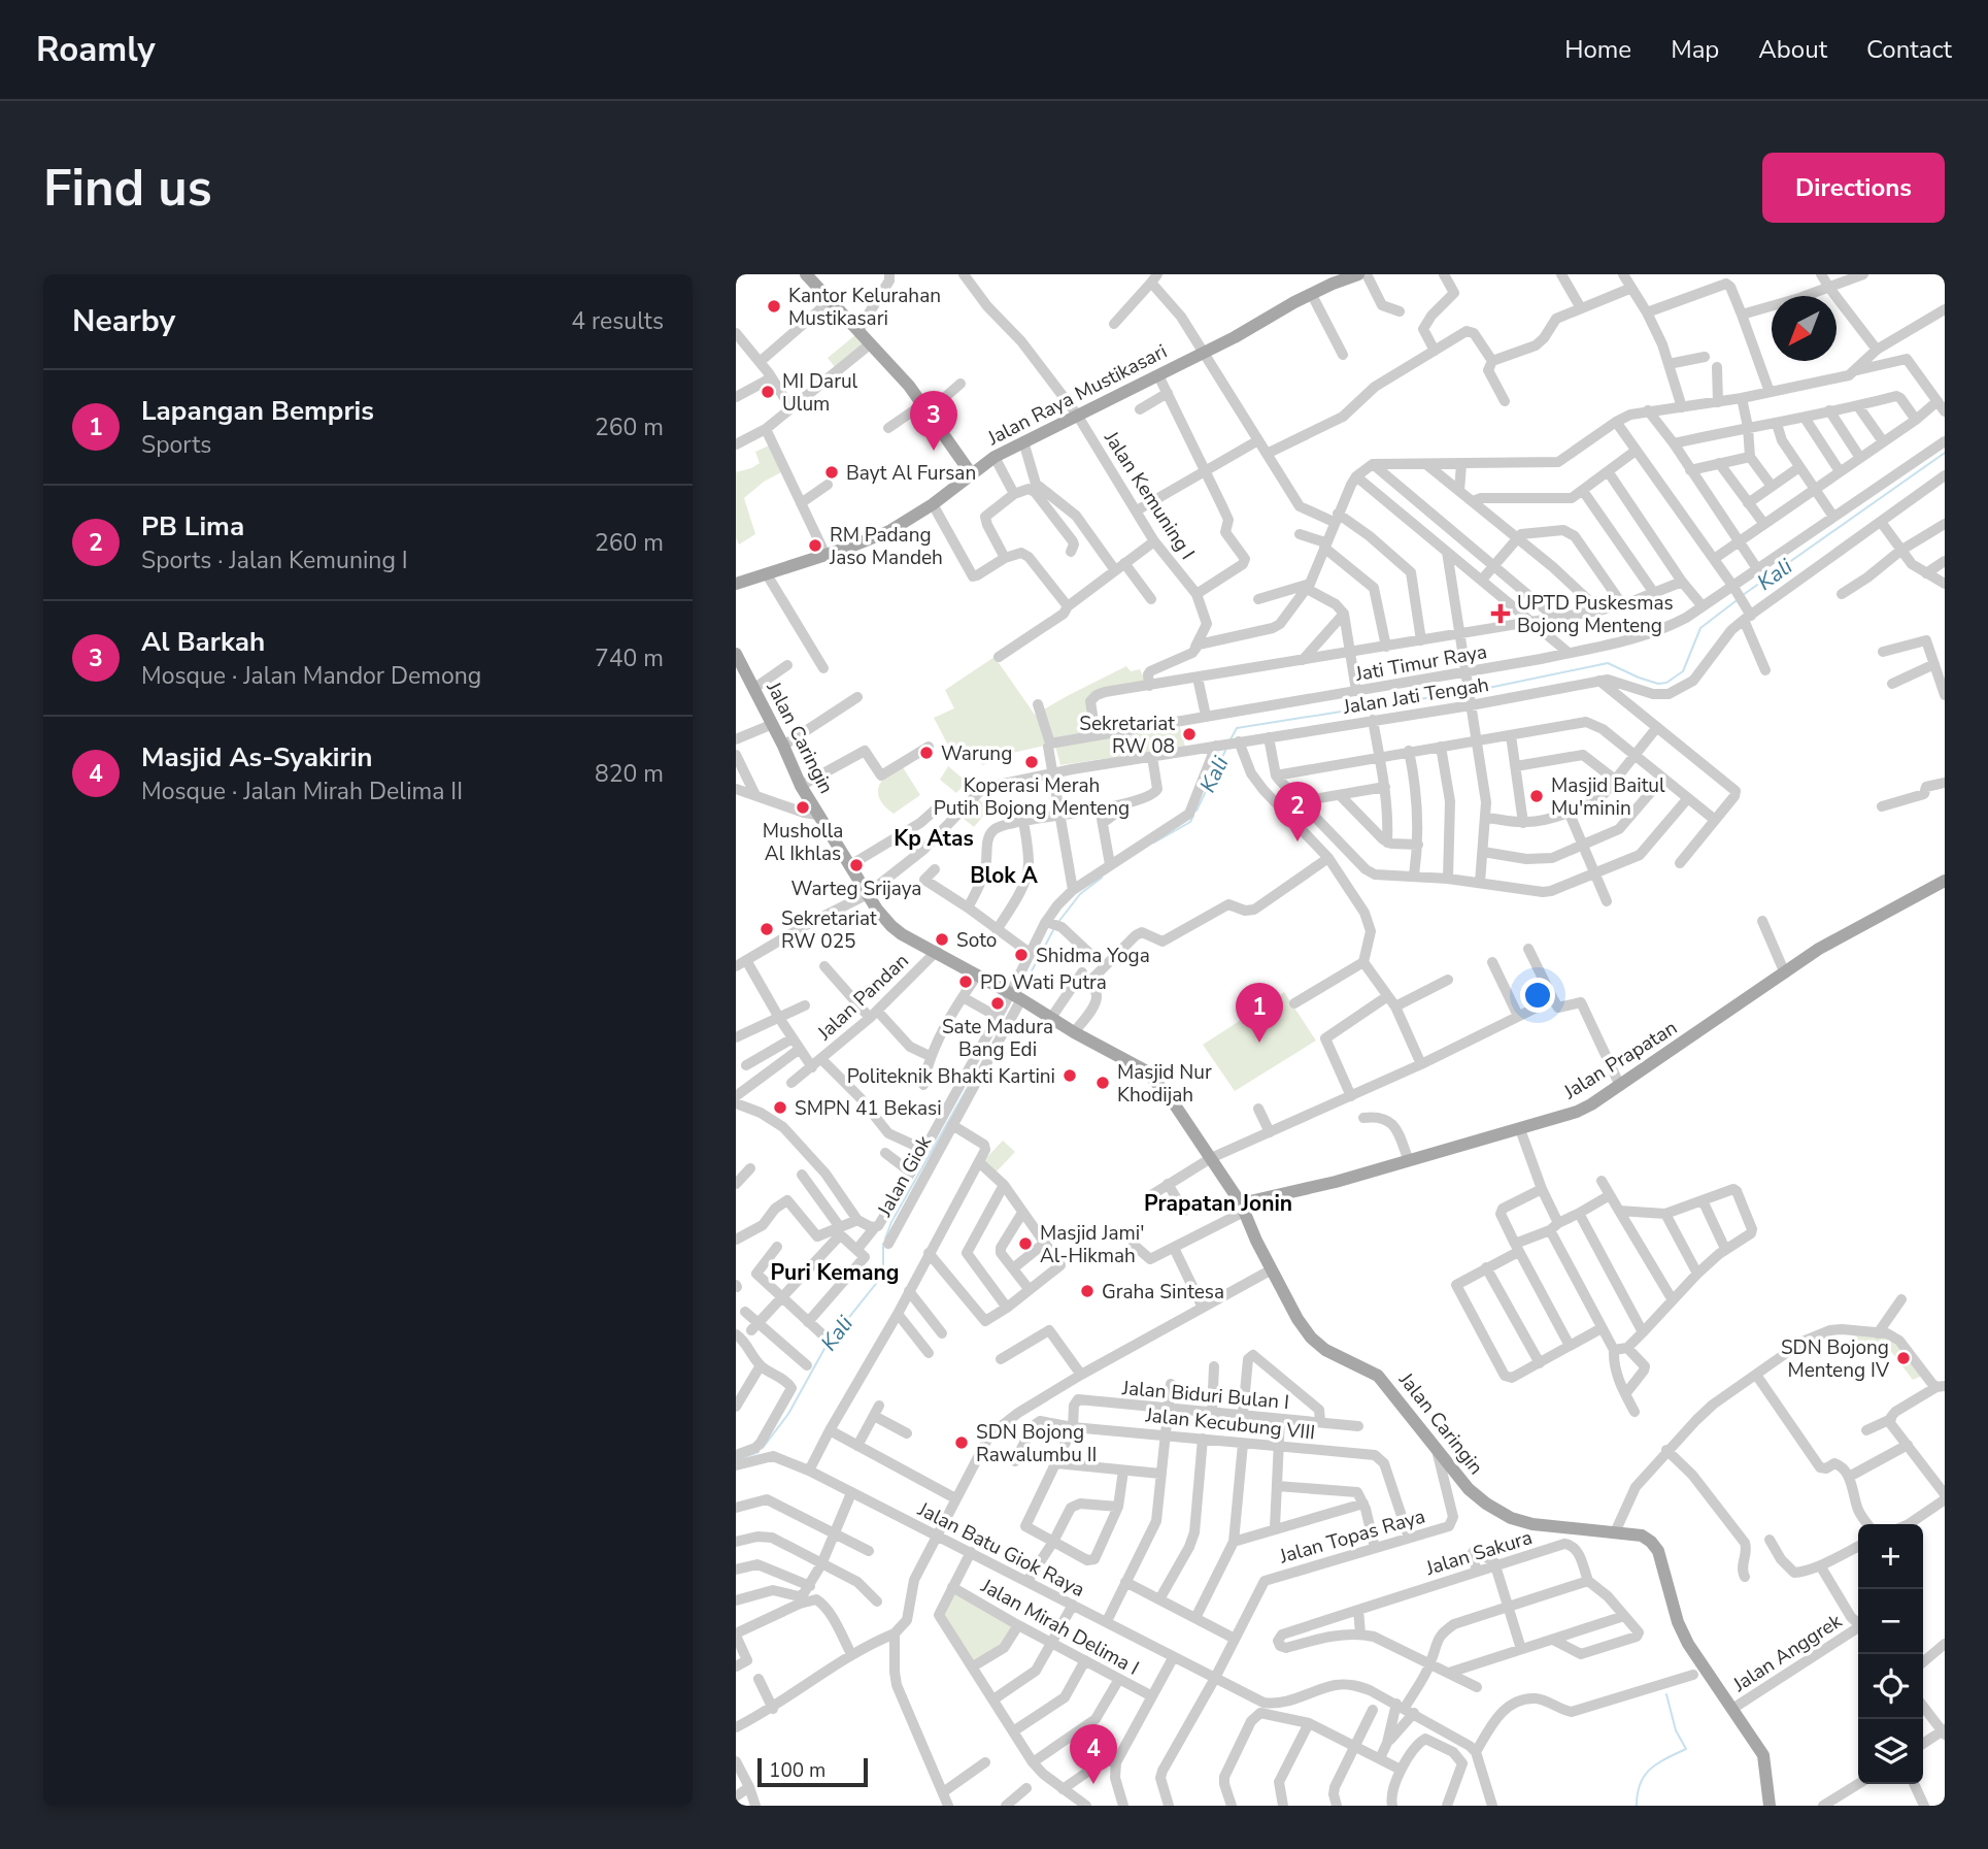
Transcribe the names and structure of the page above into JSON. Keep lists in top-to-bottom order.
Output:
{
  "streets": {
    "main road": ["Jalan Raya Mustikasari", "Jalan Caringin", "Jalan Prapatan"],
    "street": [
      "Jalan Kemuning I",
      "Jati Timur Raya",
      "Jalan Jati Tengah",
      "Jalan Pandan",
      "Jalan Giok",
      "Jalan Biduri Bulan I",
      "Jalan Kecubung VIII",
      "Jalan Topas Raya",
      "Jalan Batu Giok Raya",
      "Jalan Sakura",
      "Jalan Mirah Delima I",
      "Jalan Anggrek"
    ]
  },
  "crossings": [
    ["Jalan Raya Mustikasari", "Jalan Kemuning I"],
    ["Jalan Jati Tengah", "Jalan Caringin"],
    ["Jalan Caringin", "Jalan Pandan"],
    ["Jalan Caringin", "Jalan Prapatan"],
    ["Jalan Caringin", "Jalan Giok"],
    ["Jalan Caringin", "Jalan Topas Raya"],
    ["Jalan Caringin", "Jalan Anggrek"],
    ["Jalan Biduri Bulan I", "Jalan Kecubung VIII"],
    ["Jalan Kecubung VIII", "Jalan Topas Raya"],
    ["Jalan Topas Raya", "Jalan Batu Giok Raya"]
  ],
  "districts": [
    "Kp Atas",
    "Blok A",
    "Prapatan Jonin",
    "Puri Kemang"
  ],
  "water": ["Kali"],
  "places": {
    "other": [
      "Kantor Kelurahan Mustikasari",
      "MI Darul Ulum",
      "Bayt Al Fursan",
      "RM Padang Jaso Mandeh",
      "Sekretariat RW 08",
      "Warung",
      "Koperasi Merah Putih Bojong Menteng",
      "Masjid Baitul Mu'minin",
      "Musholla Al Ikhlas",
      "Warteg Srijaya",
      "Sekretariat RW 025",
      "Soto",
      "Shidma Yoga",
      "PD Wati Putra",
      "Sate Madura Bang Edi",
      "Politeknik Bhakti Kartini",
      "Masjid Nur Khodijah",
      "SMPN 41 Bekasi",
      "Masjid Jami' Al-Hikmah",
      "Graha Sintesa",
      "SDN Bojong Menteng IV",
      "SDN Bojong Rawalumbu II"
    ],
    "health": ["UPTD Puskesmas Bojong Menteng"]
  },
  "scale_bar": "100 m",
  "north": "bottom left",
  "page": {
    "header": "Roamly",
    "nav": [
      "Home",
      "Map",
      "About",
      "Contact"
    ],
    "buttons": "Directions",
    "title": "Find us",
    "heading": ["Nearby", "4 results"],
    "list": [
      {
        "mark": "1",
        "name": "Lapangan Bempris",
        "note": "Sports",
        "value": "260 m"
      },
      {
        "mark": "2",
        "name": "PB Lima",
        "note": "Sports · Jalan Kemuning I",
        "value": "260 m"
      },
      {
        "mark": "3",
        "name": "Al Barkah",
        "note": "Mosque · Jalan Mandor Demong",
        "value": "740 m"
      },
      {
        "mark": "4",
        "name": "Masjid As-Syakirin",
        "note": "Mosque · Jalan Mirah Delima II",
        "value": "820 m"
      }
    ],
    "pins": [
      "3",
      "2",
      "1",
      "4"
    ],
    "map_buttons": ["+", "−"],
    "scale": "100 m"
  }
}
